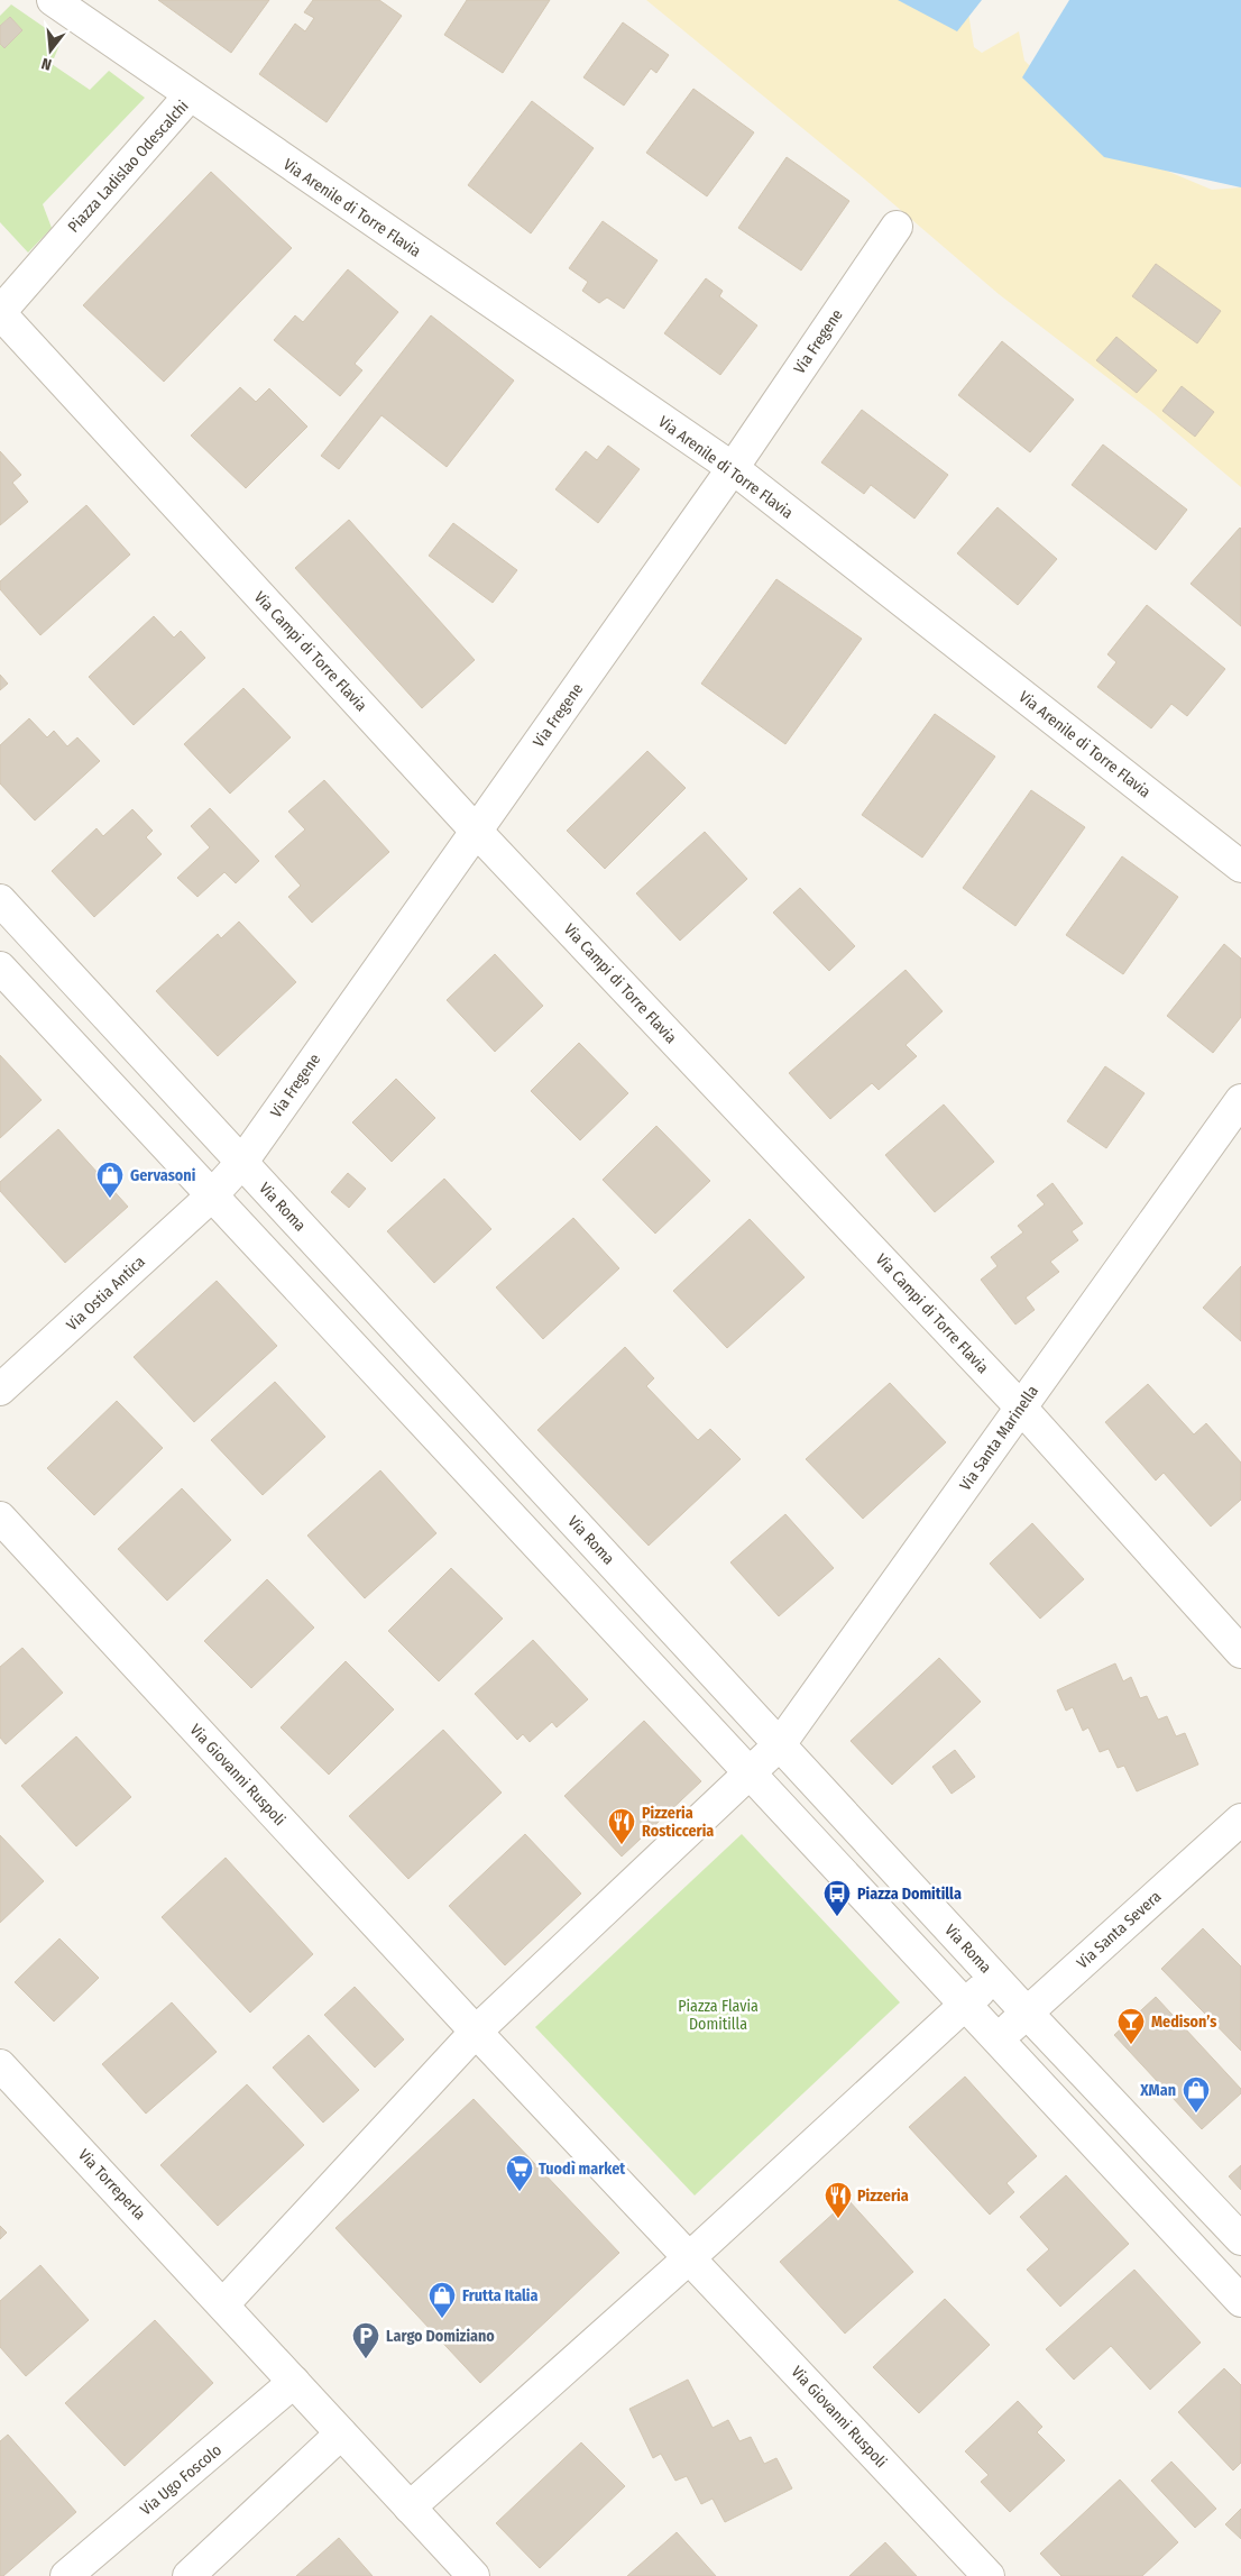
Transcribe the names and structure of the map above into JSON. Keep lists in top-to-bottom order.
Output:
{
  "streets": {
    "street": [
      "Piazza Ladislao Odescalchi",
      "Via Arenile di Torre Flavia",
      "Via Fregene",
      "Via Campi di Torre Flavia",
      "Via Roma",
      "Via Ostia Antica",
      "Via Santa Marinella",
      "Via Giovanni Ruspoli",
      "Via Santa Severa",
      "Via Torreperla",
      "Via Ugo Foscolo"
    ]
  },
  "crossings": [
    ["Piazza Ladislao Odescalchi", "Via Arenile di Torre Flavia"],
    ["Piazza Ladislao Odescalchi", "Via Campi di Torre Flavia"],
    ["Via Arenile di Torre Flavia", "Via Fregene"],
    ["Via Fregene", "Via Campi di Torre Flavia"],
    ["Via Fregene", "Via Roma"],
    ["Via Fregene", "Via Ostia Antica"],
    ["Via Campi di Torre Flavia", "Via Santa Marinella"],
    ["Via Roma", "Via Santa Marinella"],
    ["Via Roma", "Via Santa Severa"]
  ],
  "parks": ["Piazza Flavia Domitilla"],
  "places": {
    "shop": ["Gervasoni", "XMan", "Frutta Italia"],
    "restaurant": ["Pizzeria Rosticceria", "Pizzeria"],
    "bus stop": ["Piazza Domitilla"],
    "bar": ["Medison’s"],
    "supermarket": ["Tuodì market"],
    "parking": ["Largo Domiziano"]
  },
  "north": "bottom"
}
